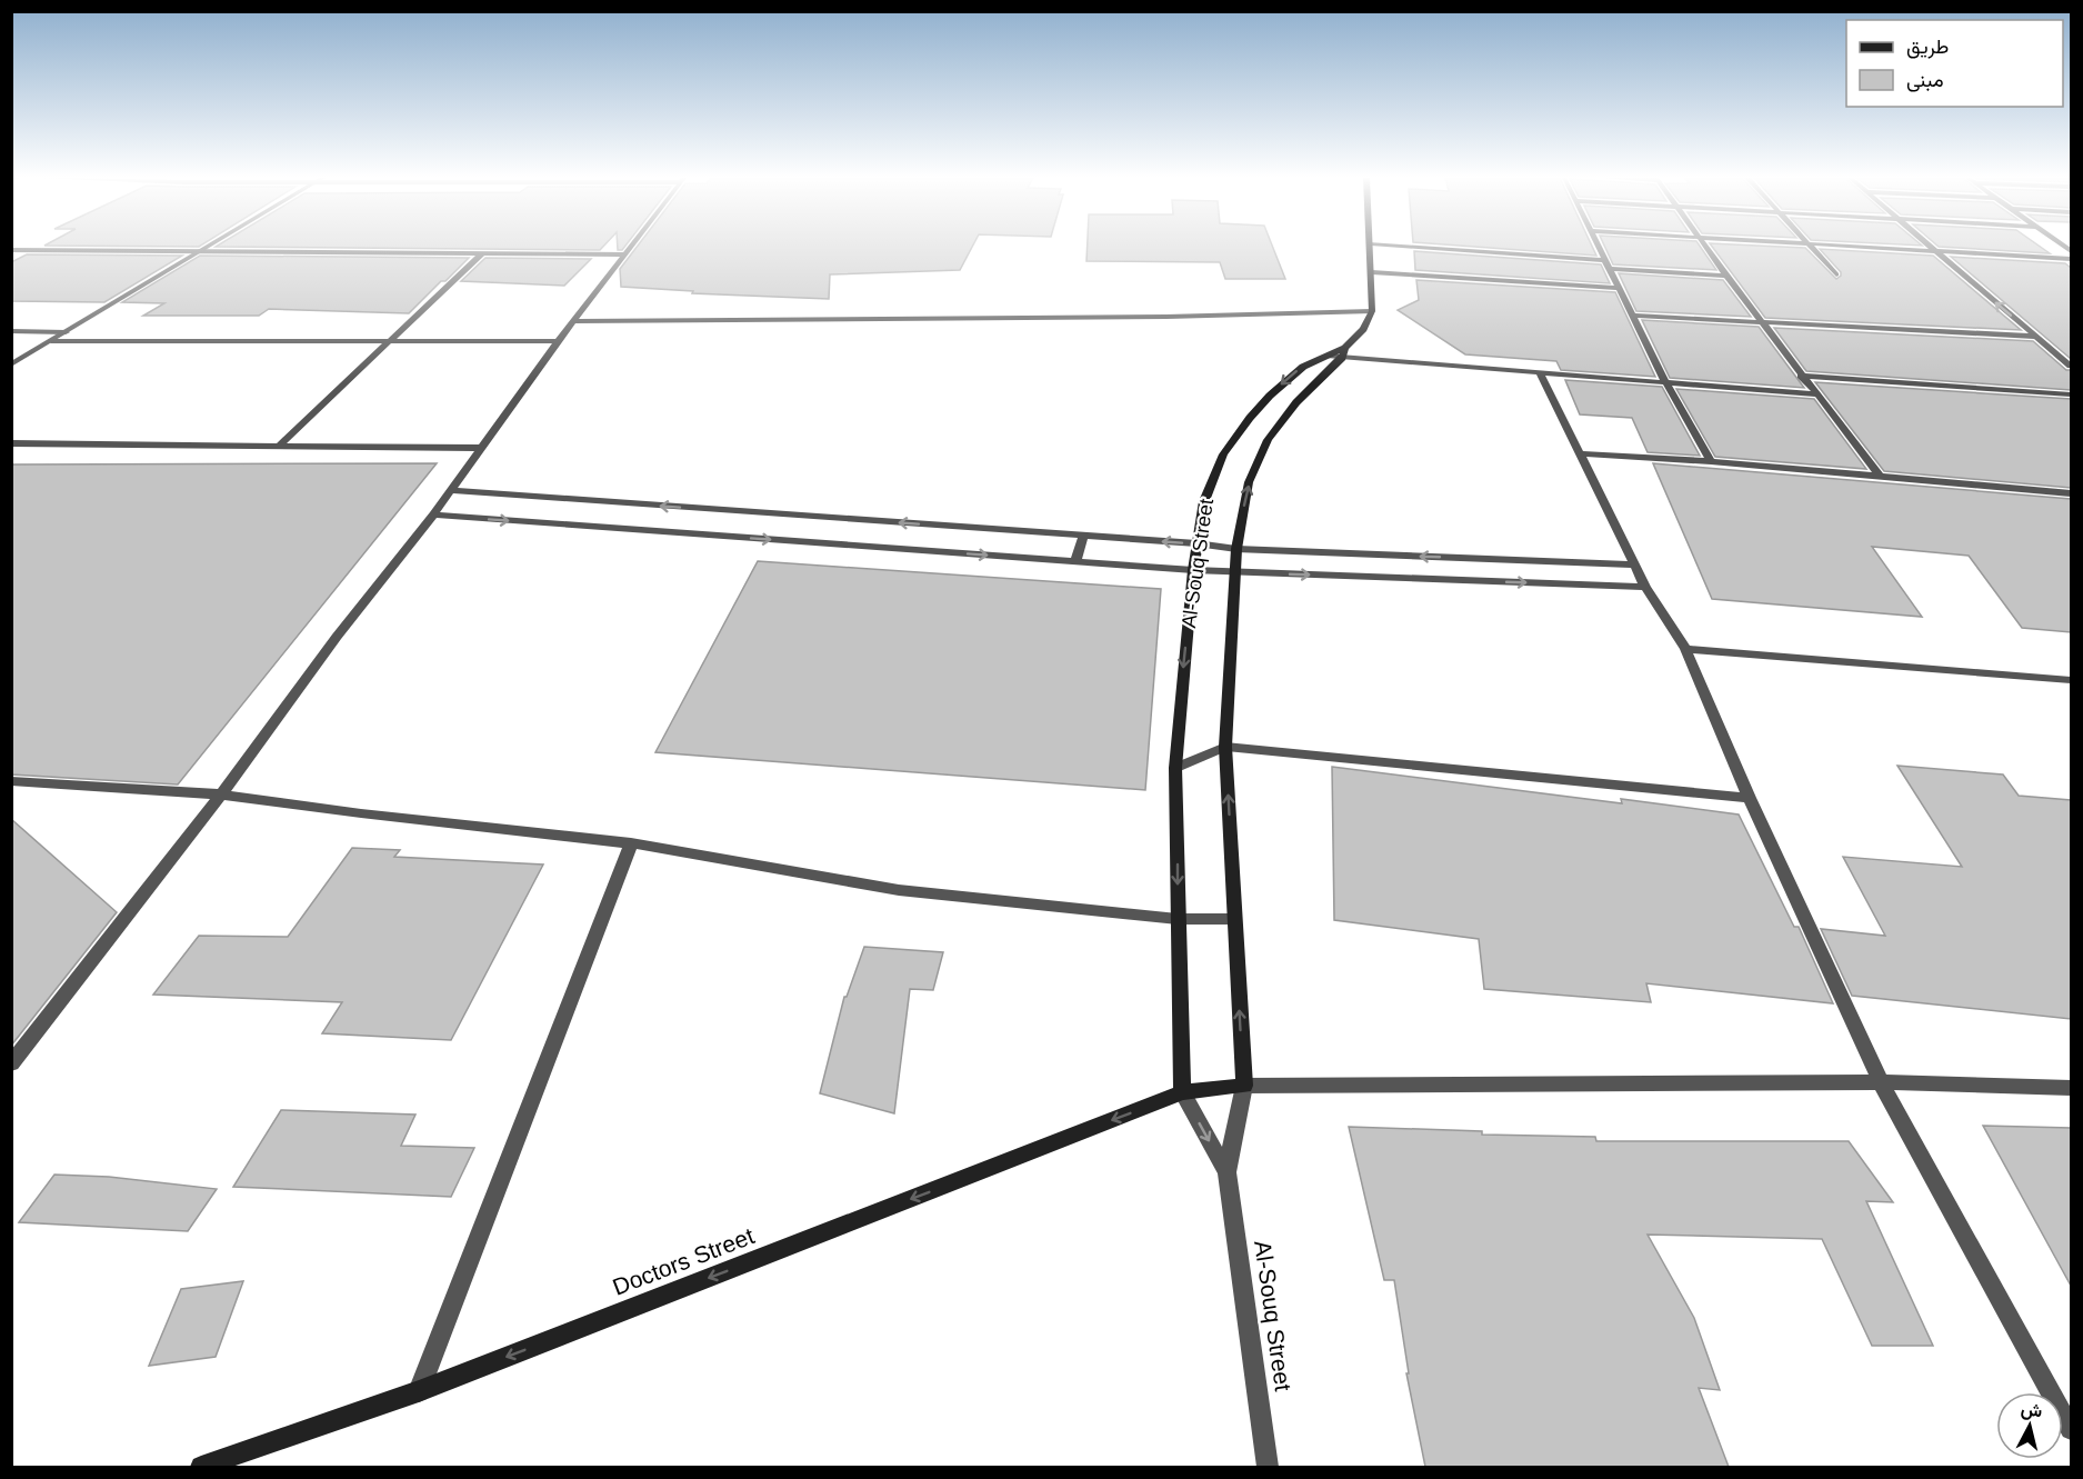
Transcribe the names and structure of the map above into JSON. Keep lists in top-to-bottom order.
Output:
{
  "streets": {
    "main road": ["Al-Souq Street", "Doctors Street"]
  },
  "crossings": [
    ["Al-Souq Street", "Doctors Street"]
  ],
  "one_way": ["Doctors Street"],
  "legend": ["طريق", "مبنى"],
  "north": "top"
}
